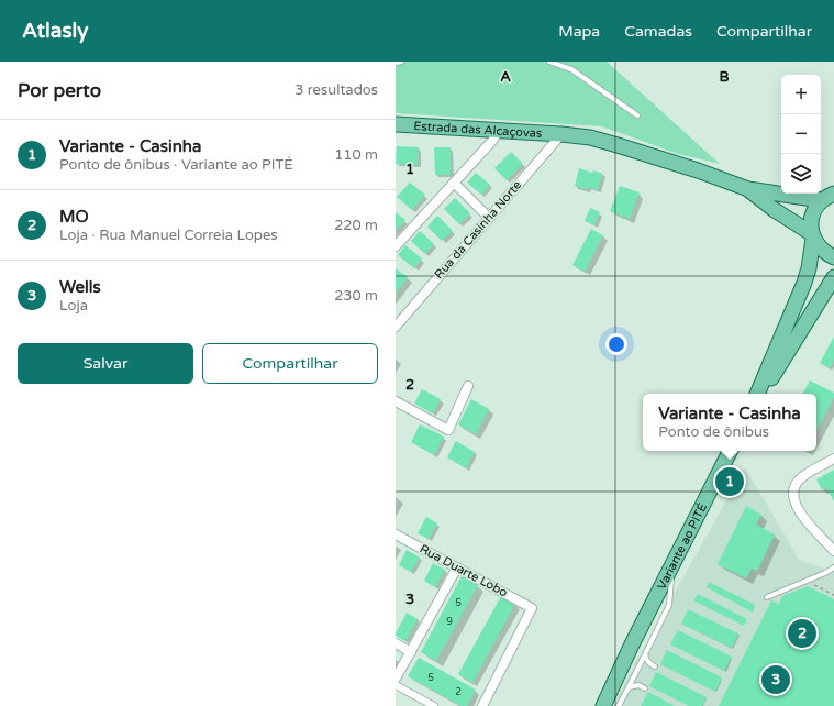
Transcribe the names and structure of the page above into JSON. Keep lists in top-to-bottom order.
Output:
{
  "streets": {
    "main road": ["Estrada das Alcaçovas", "Variante ao PITÉ"],
    "street": ["Rua da Casinha Norte", "Rua Duarte Lobo"]
  },
  "crossings": [
    ["Estrada das Alcaçovas", "Rua da Casinha Norte"]
  ],
  "house_numbers": [
    "5",
    "9",
    "5",
    "2"
  ],
  "page": {
    "header": "Atlasly",
    "nav": ["Mapa", "Camadas", "Compartilhar"],
    "heading": ["Por perto", "3 resultados"],
    "map_buttons": ["+", "−"],
    "list": [
      {
        "mark": "1",
        "name": "Variante - Casinha",
        "note": "Ponto de ônibus · Variante ao PITÉ",
        "value": "110 m"
      },
      {
        "mark": "2",
        "name": "MO",
        "note": "Loja · Rua Manuel Correia Lopes",
        "value": "220 m"
      },
      {
        "mark": "3",
        "name": "Wells",
        "note": "Loja",
        "value": "230 m"
      }
    ],
    "buttons": ["Salvar", "Compartilhar"],
    "popup": ["Variante - Casinha", "Ponto de ônibus"],
    "pins": ["1", "2", "3"]
  },
  "grid": {
    "columns": ["A", "B"],
    "rows": ["1", "2", "3"]
  }
}
